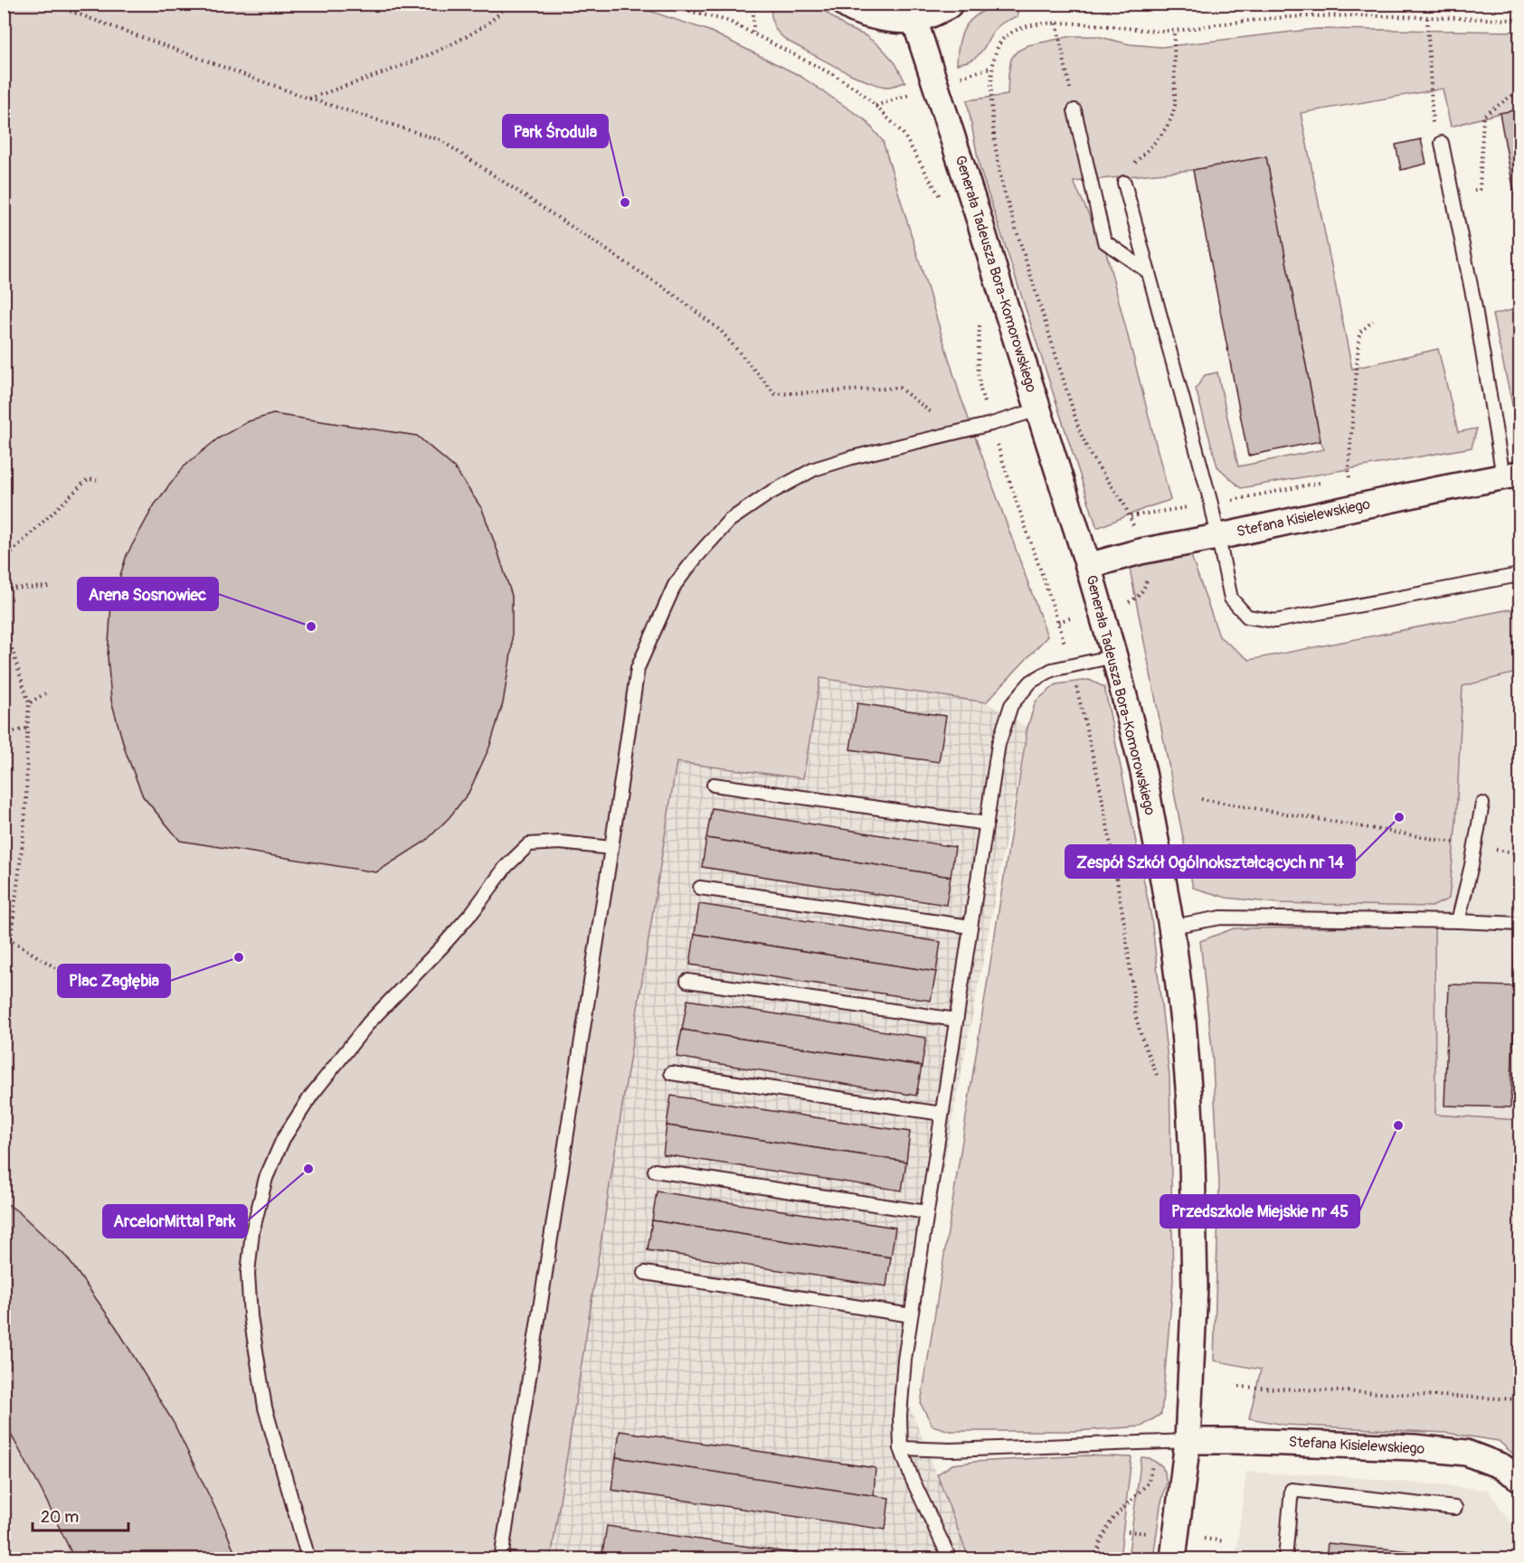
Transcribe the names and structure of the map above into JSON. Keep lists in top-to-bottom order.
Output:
{
  "streets": {
    "street": ["Generała Tadeusza Bora-Komorowskiego", "Stefana Kisielewskiego"]
  },
  "crossings": [
    ["Generała Tadeusza Bora-Komorowskiego", "Stefana Kisielewskiego"]
  ],
  "places": [
    "Park Środula",
    "Arena Sosnowiec",
    "Zespół Szkół Ogólnokształcących nr 14",
    "Plac Zagłębia",
    "Przedszkole Miejskie nr 45",
    "ArcelorMittal Park"
  ],
  "scale_bar": "20 m"
}
